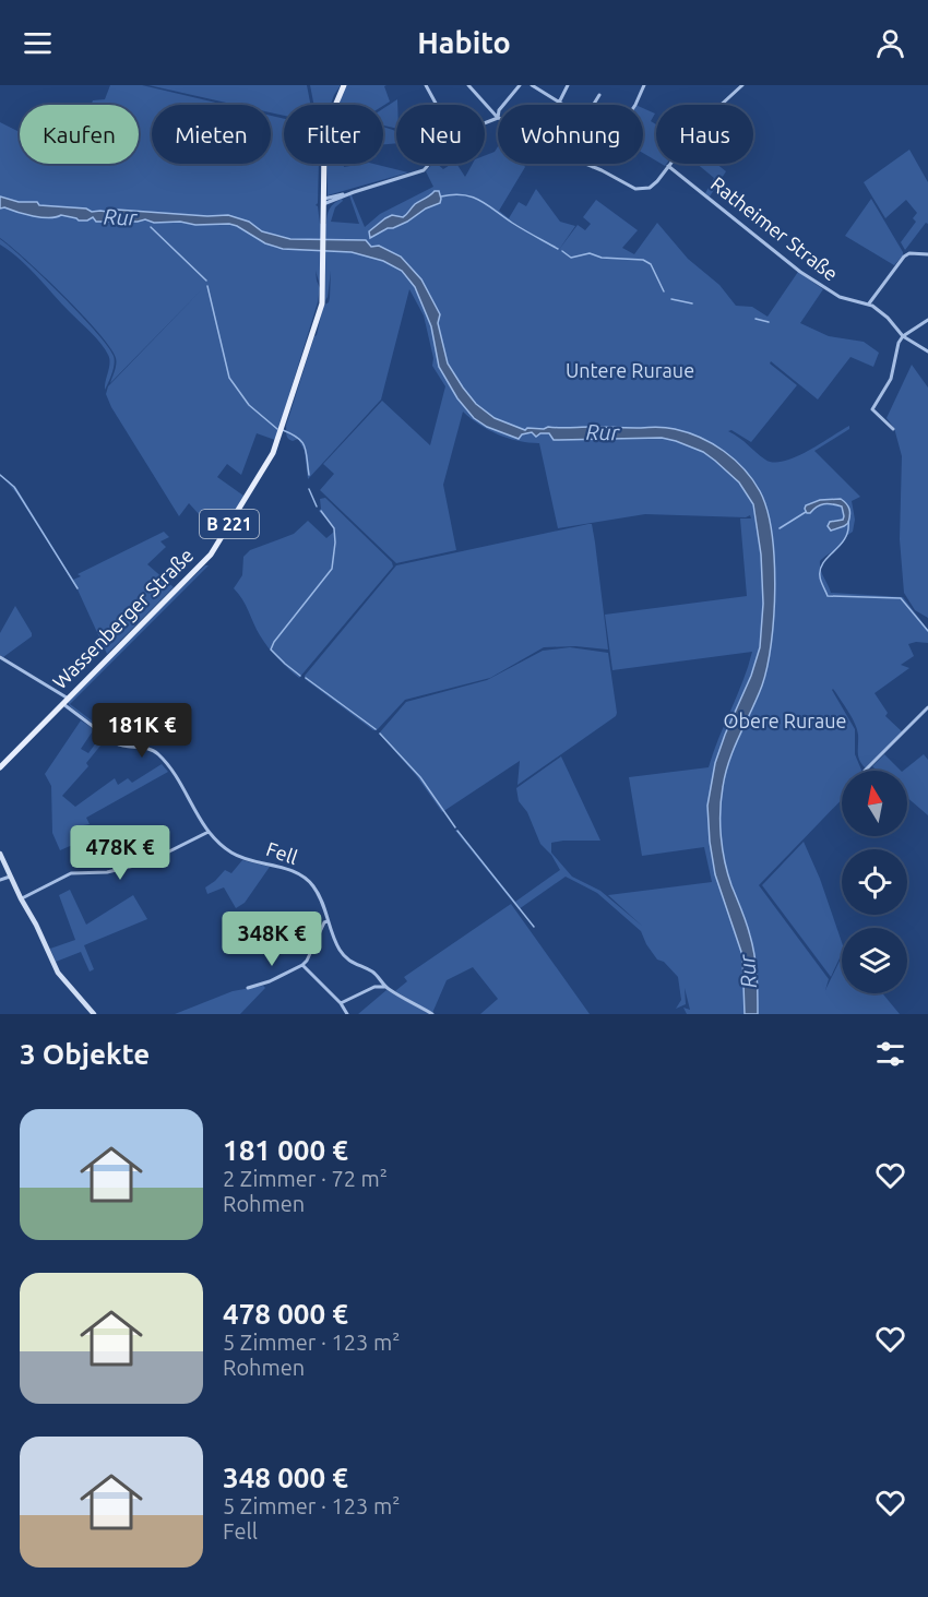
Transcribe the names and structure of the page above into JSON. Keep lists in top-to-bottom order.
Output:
{
  "streets": {
    "main road": ["B 221", "Wassenberger Straße"],
    "street": ["Ratheimer Straße", "Fell"]
  },
  "crossings": [
    ["B 221", "Wassenberger Straße"],
    ["Wassenberger Straße", "Fell"]
  ],
  "water": ["Rur"],
  "parks": ["Untere Ruraue", "Obere Ruraue"],
  "north": "top",
  "page": {
    "header": "Habito",
    "chip": [
      "Kaufen",
      "Mieten",
      "Filter",
      "Neu",
      "Wohnung",
      "Haus"
    ],
    "price": ["181K €", "478K €", "348K €"],
    "heading": "3 Objekte",
    "list": [
      {
        "name": "181 000 €",
        "note": "2 Zimmer · 72 m² · Rohmen"
      },
      {
        "name": "478 000 €",
        "note": "5 Zimmer · 123 m² · Rohmen"
      },
      {
        "name": "348 000 €",
        "note": "5 Zimmer · 123 m² · Fell"
      }
    ]
  }
}
